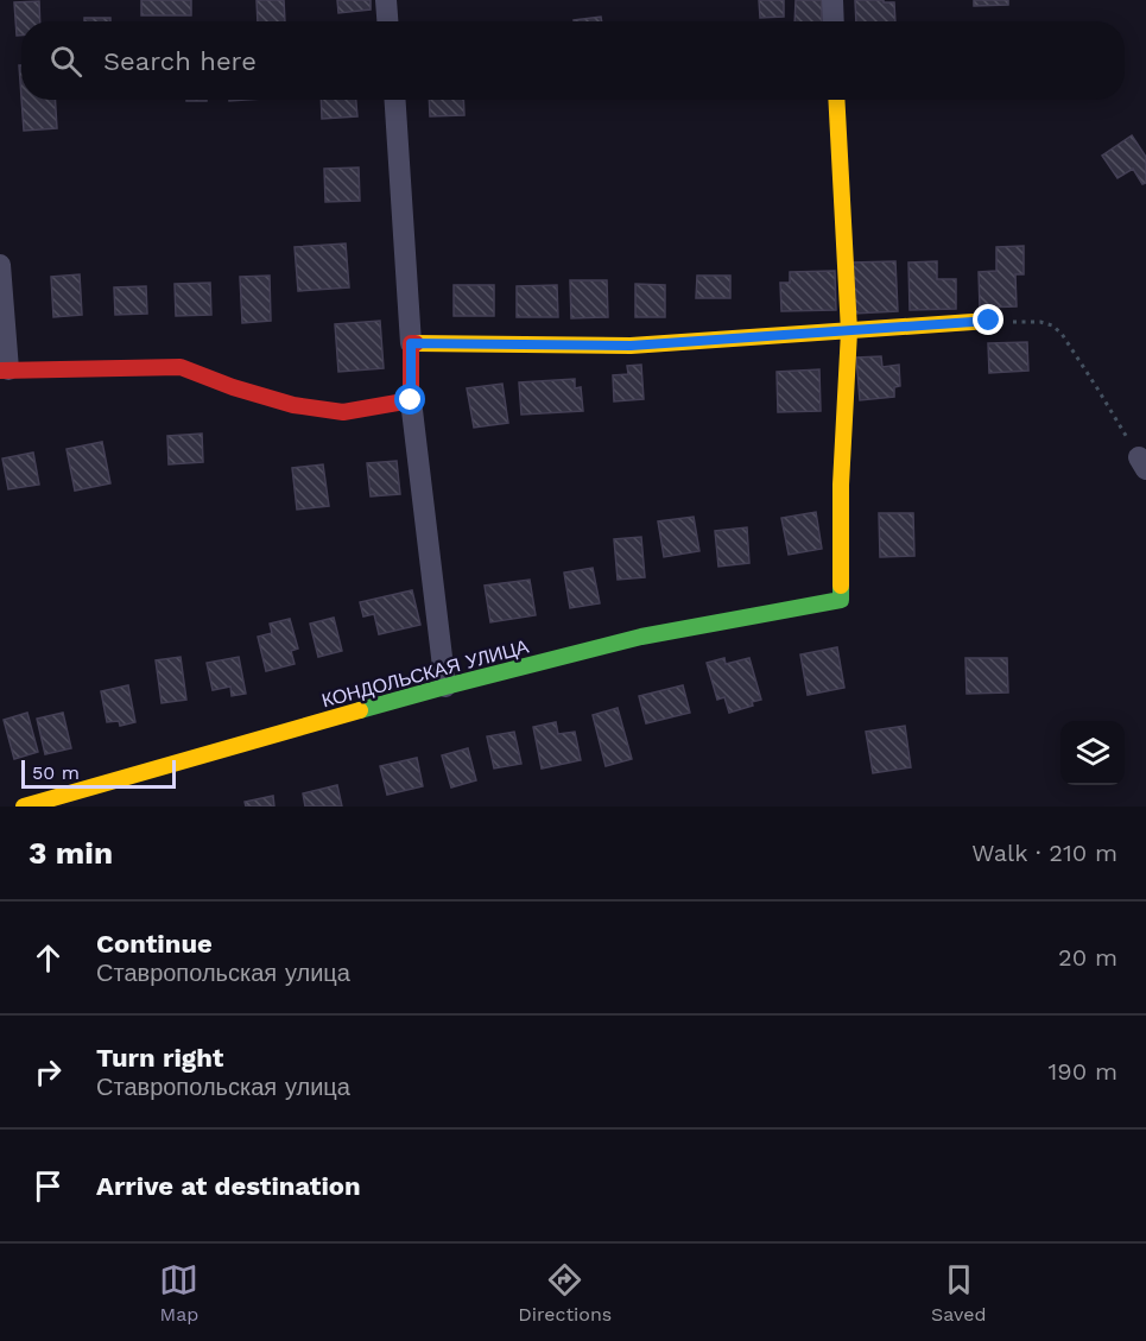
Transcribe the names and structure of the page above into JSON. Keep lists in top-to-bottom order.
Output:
{
  "streets": {
    "street": ["КОНДОЛЬСКАЯ УЛИЦА"]
  },
  "scale_bar": "50 m",
  "page": {
    "search": "Search here",
    "scale": "50 m",
    "heading": ["3 min", "Walk · 210 m"],
    "list": [
      ["Continue", "Ставропольская улица", "20 m"],
      ["Turn right", "Ставропольская улица", "190 m"],
      "Arrive at destination"
    ],
    "nav": ["Map", "Directions", "Saved"]
  }
}
